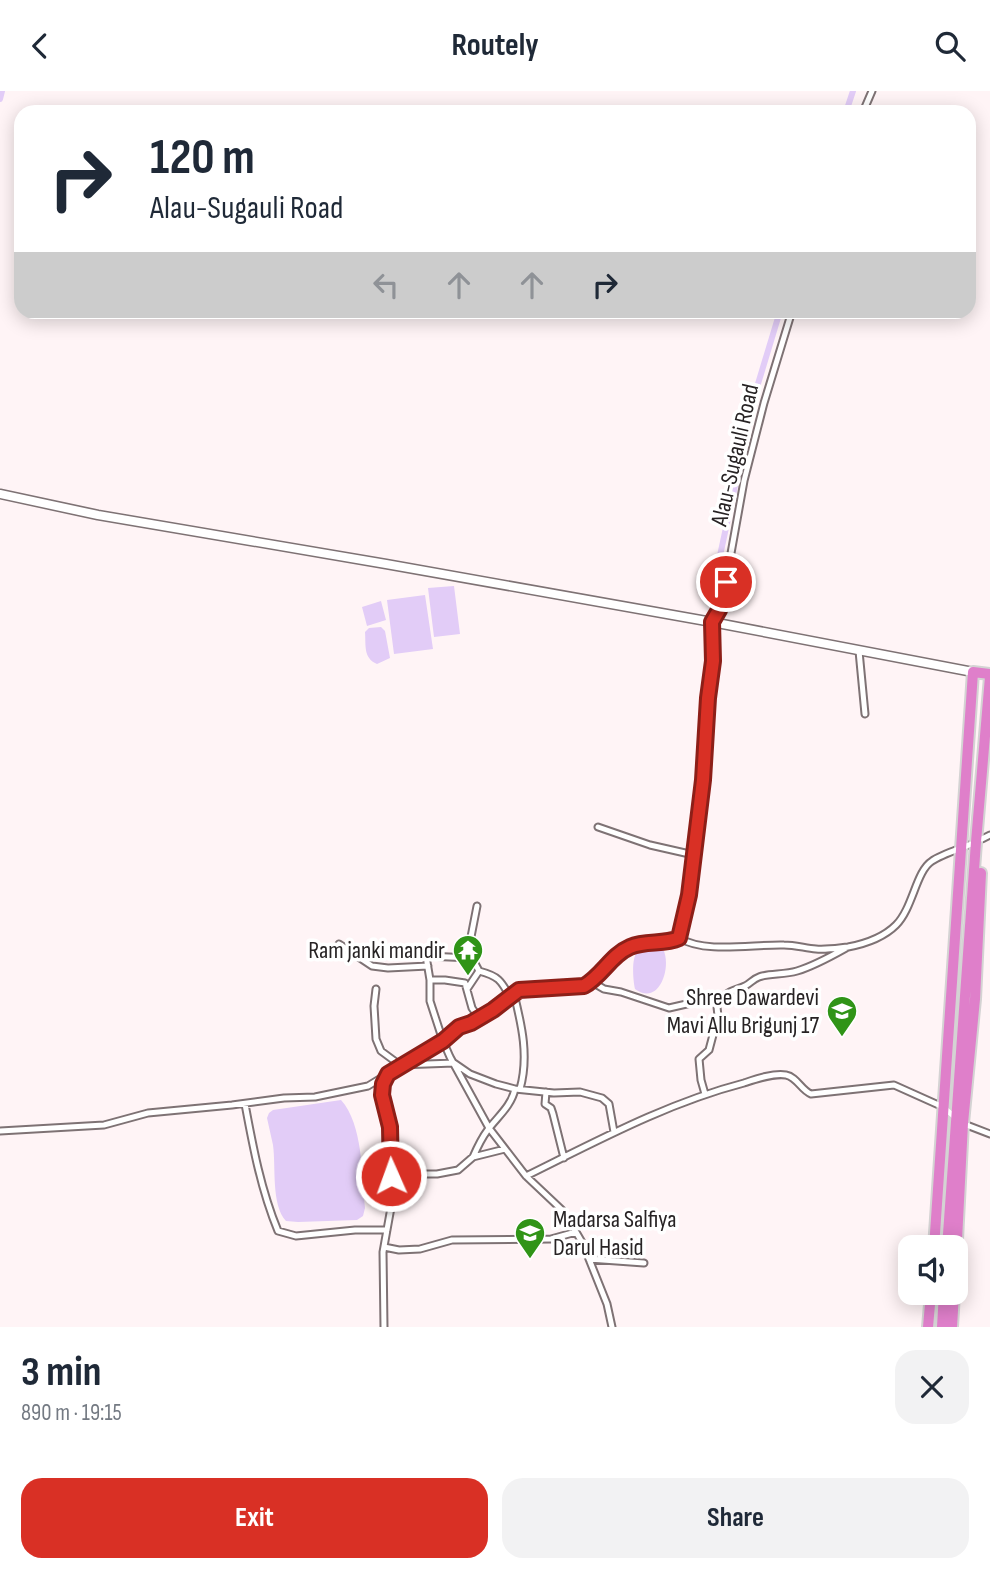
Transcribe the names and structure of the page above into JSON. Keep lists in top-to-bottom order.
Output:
{
  "streets": {
    "street": ["Alau-Sugauli Road"]
  },
  "places": {
    "temple": ["Ram janki mandir"],
    "school or university": ["Shree Dawardevi Mavi Allu Brigunj 17", "Madarsa Salfiya Darul Hasid"]
  },
  "page": {
    "header": "Routely",
    "turn": ["120 m", "Alau-Sugauli Road"],
    "heading": ["3 min", "890 m · 19:15"],
    "buttons": ["Exit", "Share"]
  }
}
